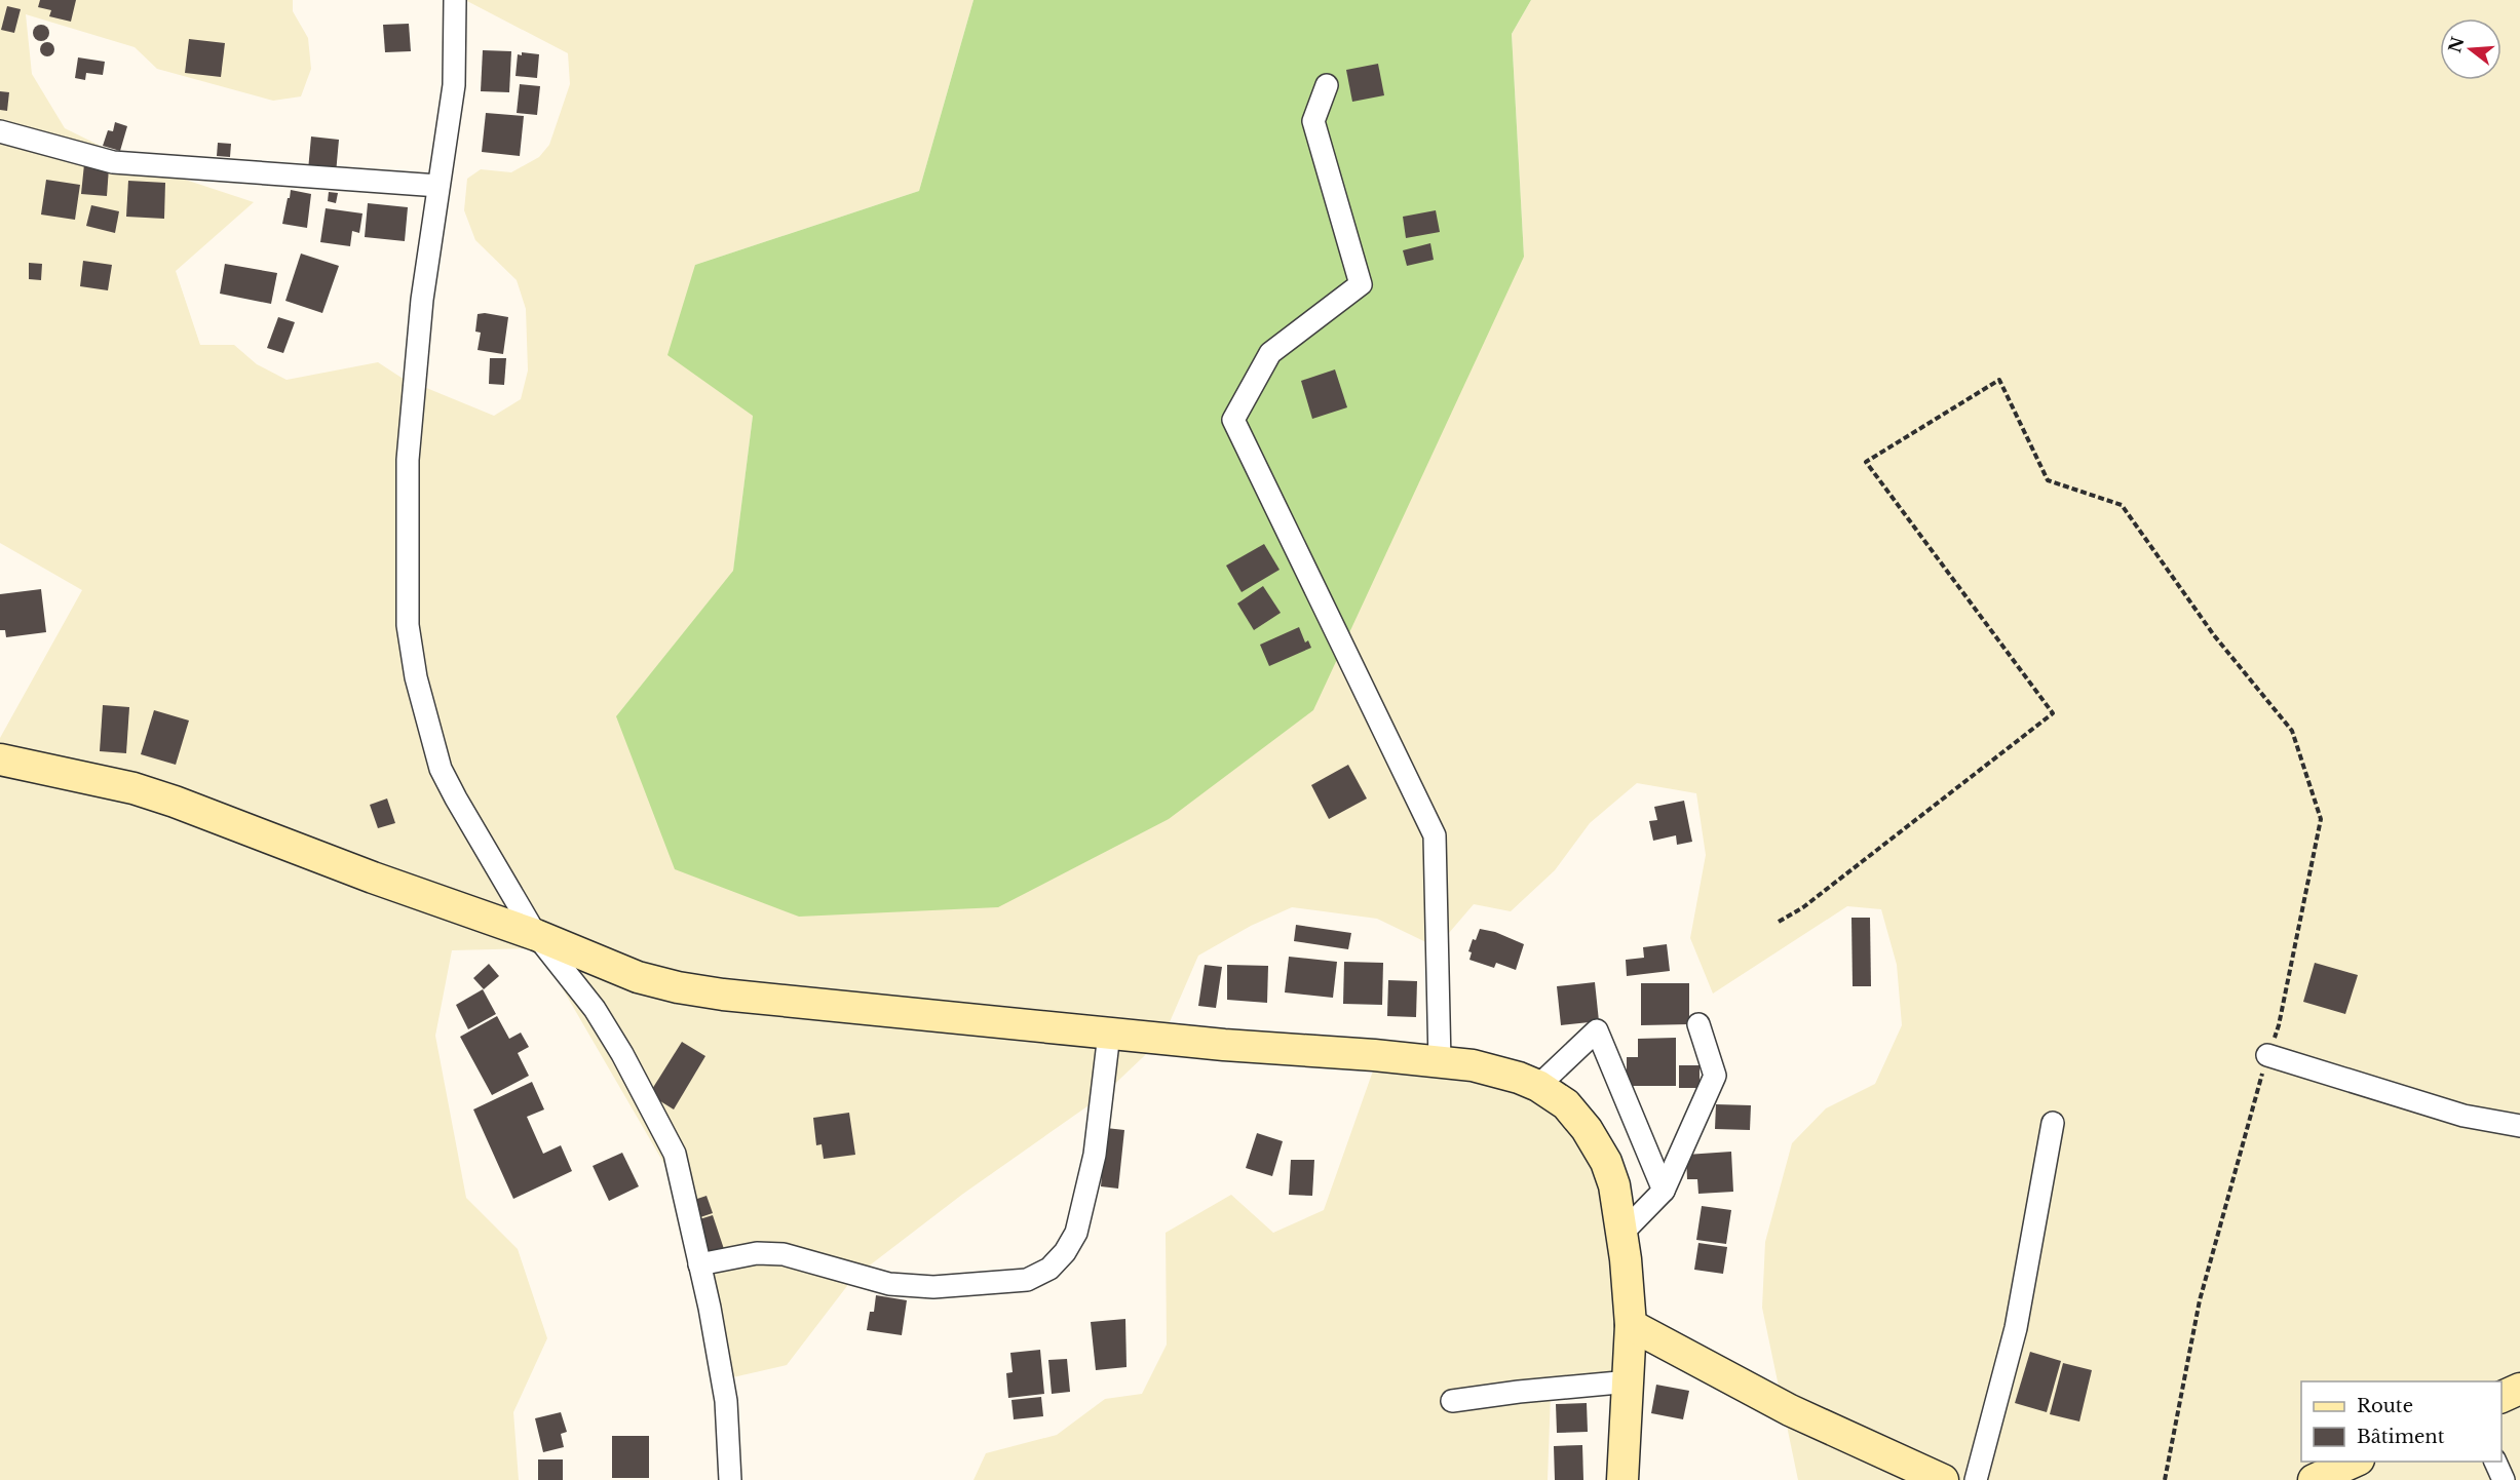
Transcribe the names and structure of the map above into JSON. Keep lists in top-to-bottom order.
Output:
{
  "legend": ["Route", "Bâtiment"],
  "north": "left"
}
